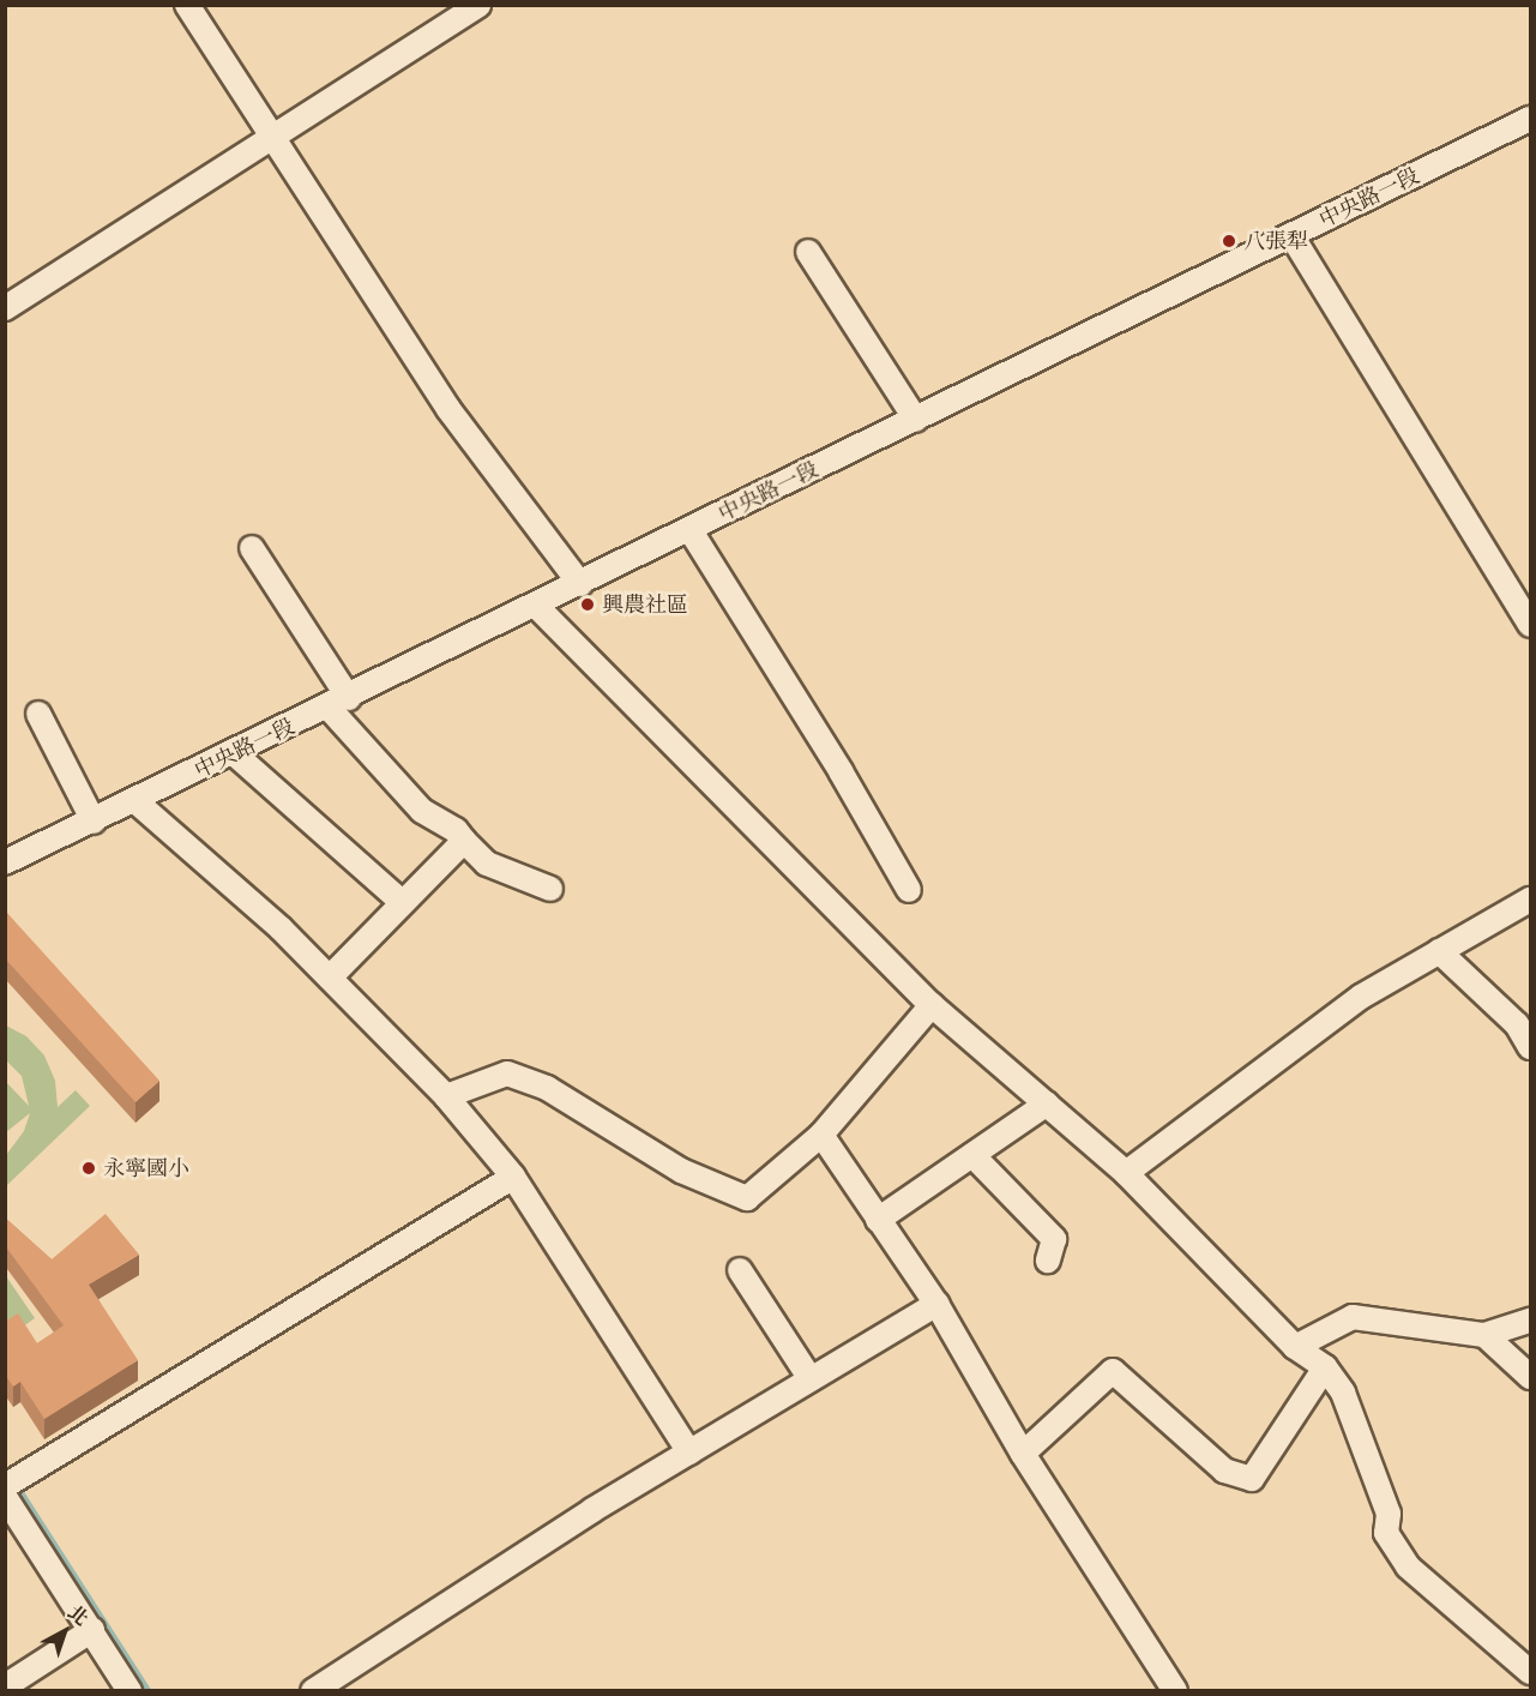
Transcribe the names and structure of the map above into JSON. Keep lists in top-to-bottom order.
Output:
{
  "streets": {
    "street": ["中央路一段"]
  },
  "places": ["八張犁", "興農社區", "永寧國小"],
  "north": "top right"
}
